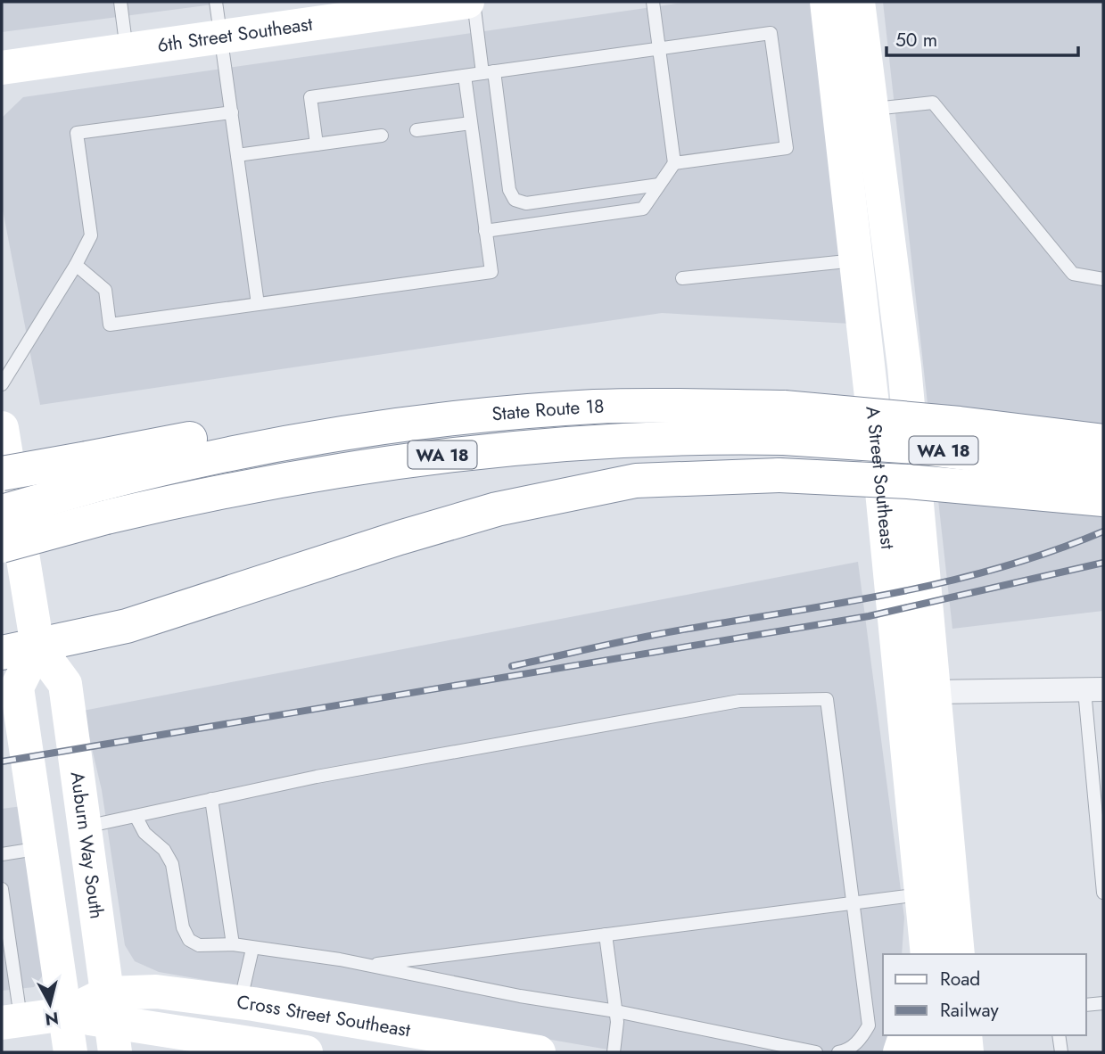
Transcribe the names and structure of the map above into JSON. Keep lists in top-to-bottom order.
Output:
{
  "streets": {
    "main road": [
      "6th Street Southeast",
      "State Route 18",
      "WA 18",
      "A Street Southeast",
      "Auburn Way South",
      "Cross Street Southeast"
    ]
  },
  "crossings": [
    ["Auburn Way South", "Cross Street Southeast"]
  ],
  "legend": ["Road", "Railway"],
  "scale_bar": "50 m",
  "north": "bottom"
}
